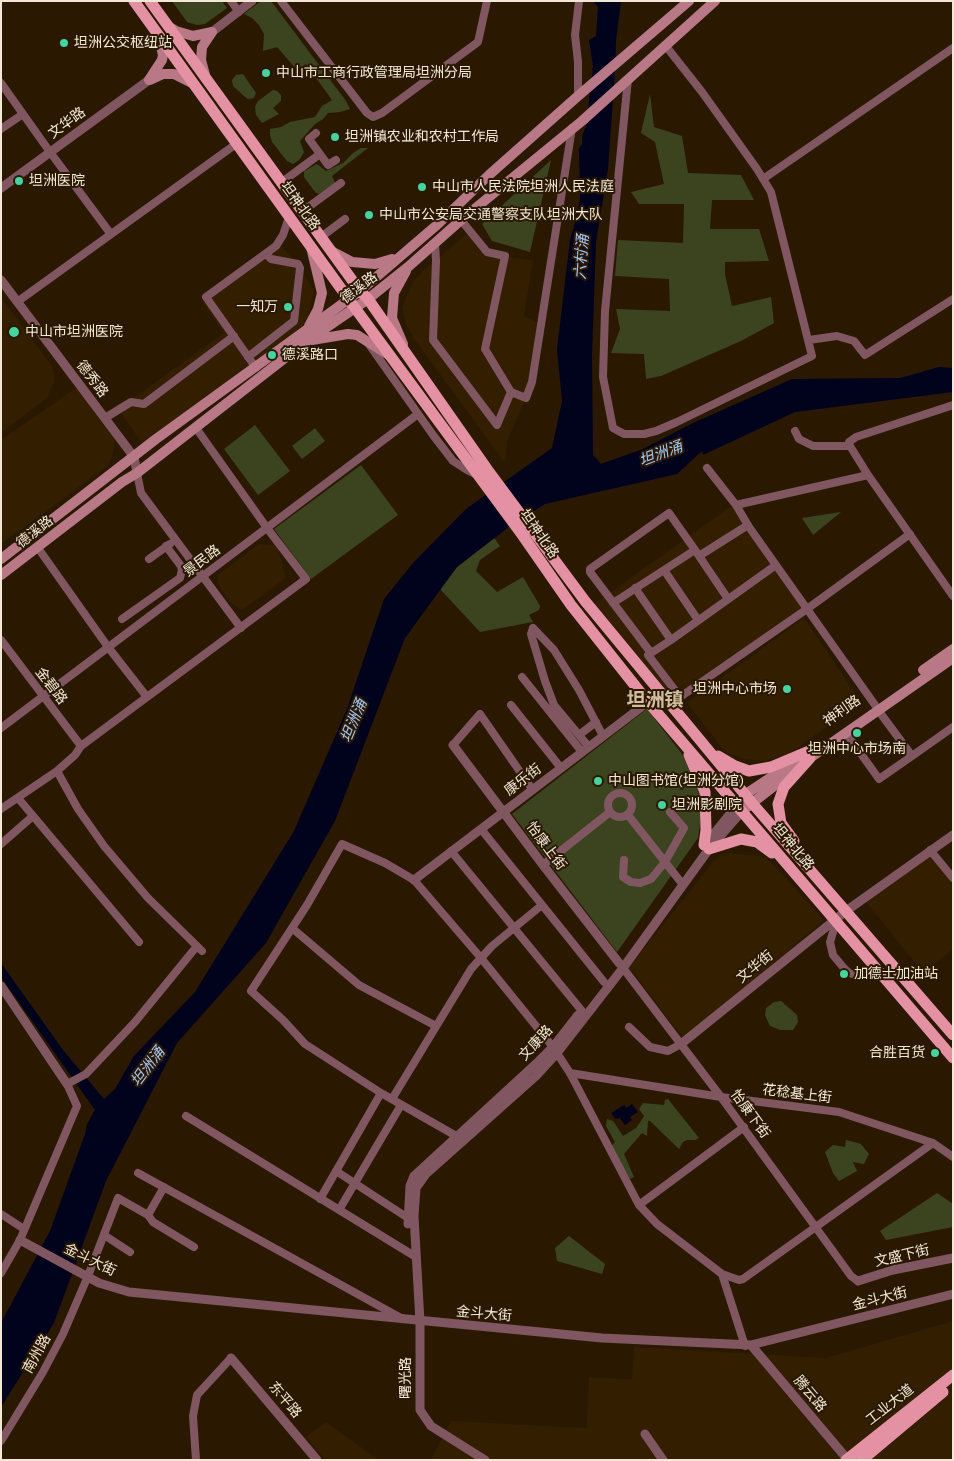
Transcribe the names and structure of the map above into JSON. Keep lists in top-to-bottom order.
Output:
{
  "streets": {
    "main road": [
      "坦神北路",
      "德溪路",
      "神利路",
      "工业大道"
    ],
    "street": [
      "文华路",
      "德秀路",
      "景民路",
      "金碧路",
      "康乐街",
      "怡康上街",
      "文华街",
      "文康路",
      "花稔基上街",
      "怡康下街",
      "文盛下街",
      "金斗大街",
      "南州路",
      "曙光路",
      "腾云路",
      "东平路"
    ]
  },
  "crossings": [
    ["坦神北路", "德溪路"],
    ["坦神北路", "神利路"],
    ["坦神北路", "康乐街"],
    ["坦神北路", "文华街"],
    ["德溪路", "德秀路"],
    ["景民路", "金碧路"],
    ["康乐街", "怡康上街"],
    ["怡康上街", "文康路"],
    ["怡康上街", "怡康下街"],
    ["文华街", "怡康下街"],
    ["文康路", "怡康下街"],
    ["文康路", "曙光路"],
    ["花稔基上街", "怡康下街"],
    ["怡康下街", "文盛下街"],
    ["金斗大街", "南州路"],
    ["金斗大街", "曙光路"],
    ["金斗大街", "腾云路"],
    ["腾云路", "工业大道"]
  ],
  "districts": ["坦洲镇"],
  "water": ["六村涌", "坦洲涌"],
  "places": [
    "坦洲公交枢纽站",
    "中山市工商行政管理局坦洲分局",
    "坦洲镇农业和农村工作局",
    "坦洲医院",
    "中山市人民法院坦洲人民法庭",
    "中山市公安局交通警察支队坦洲大队",
    "一知万",
    "中山市坦洲医院",
    "德溪路口",
    "坦洲中心市场",
    "坦洲中心市场南",
    "中山图书馆(坦洲分馆)",
    "坦洲影剧院",
    "加德士加油站",
    "合胜百货"
  ]
}
